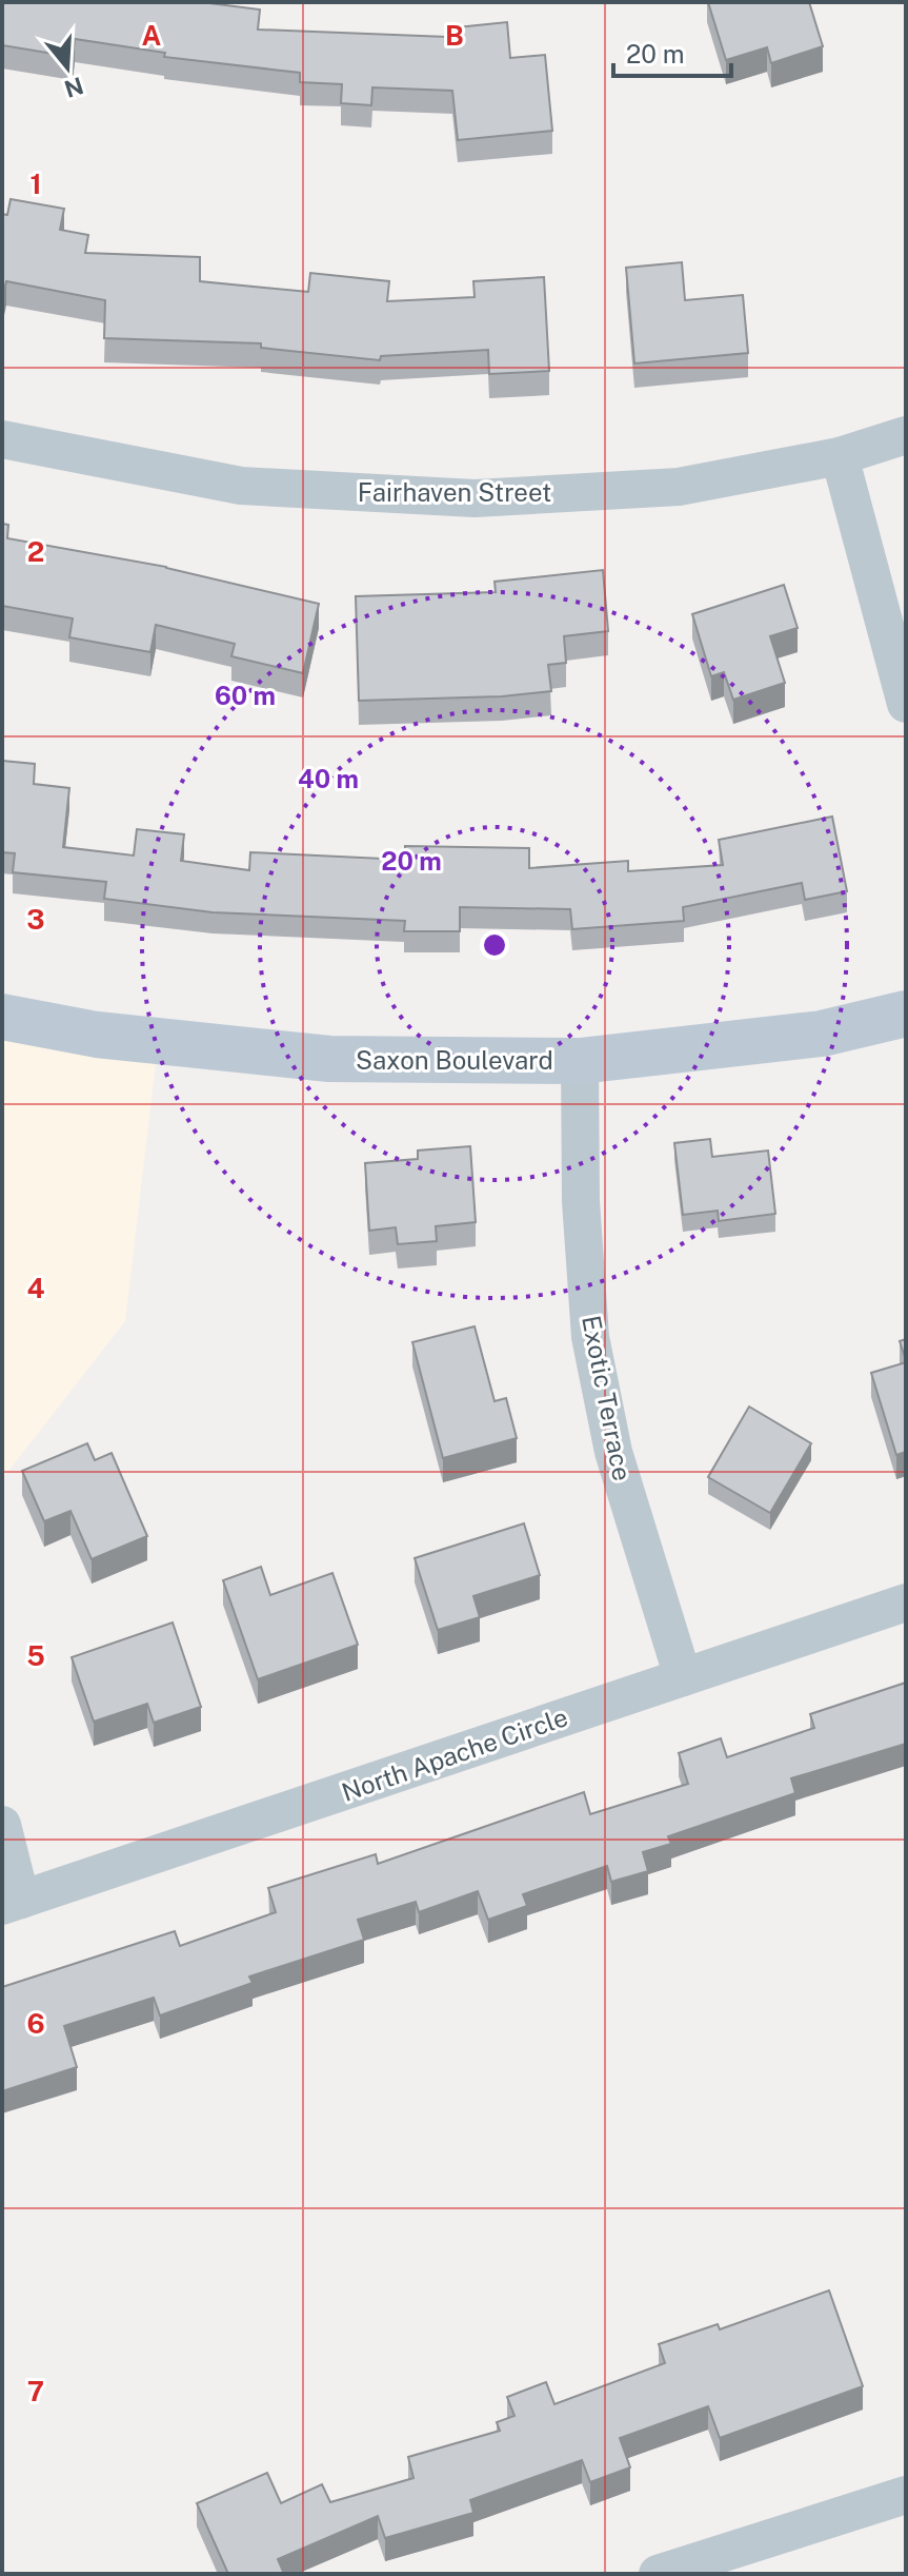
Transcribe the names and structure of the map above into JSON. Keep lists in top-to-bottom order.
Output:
{
  "streets": {
    "main road": ["Saxon Boulevard"],
    "street": ["Fairhaven Street", "Exotic Terrace", "North Apache Circle"]
  },
  "crossings": [
    ["Saxon Boulevard", "Exotic Terrace"],
    ["Exotic Terrace", "North Apache Circle"]
  ],
  "scale_bar": "20 m",
  "north": "bottom",
  "grid": {
    "columns": ["A", "B"],
    "rows": [
      "1",
      "2",
      "3",
      "4",
      "5",
      "6",
      "7"
    ]
  },
  "rings": ["60 m", "40 m", "20 m"]
}
